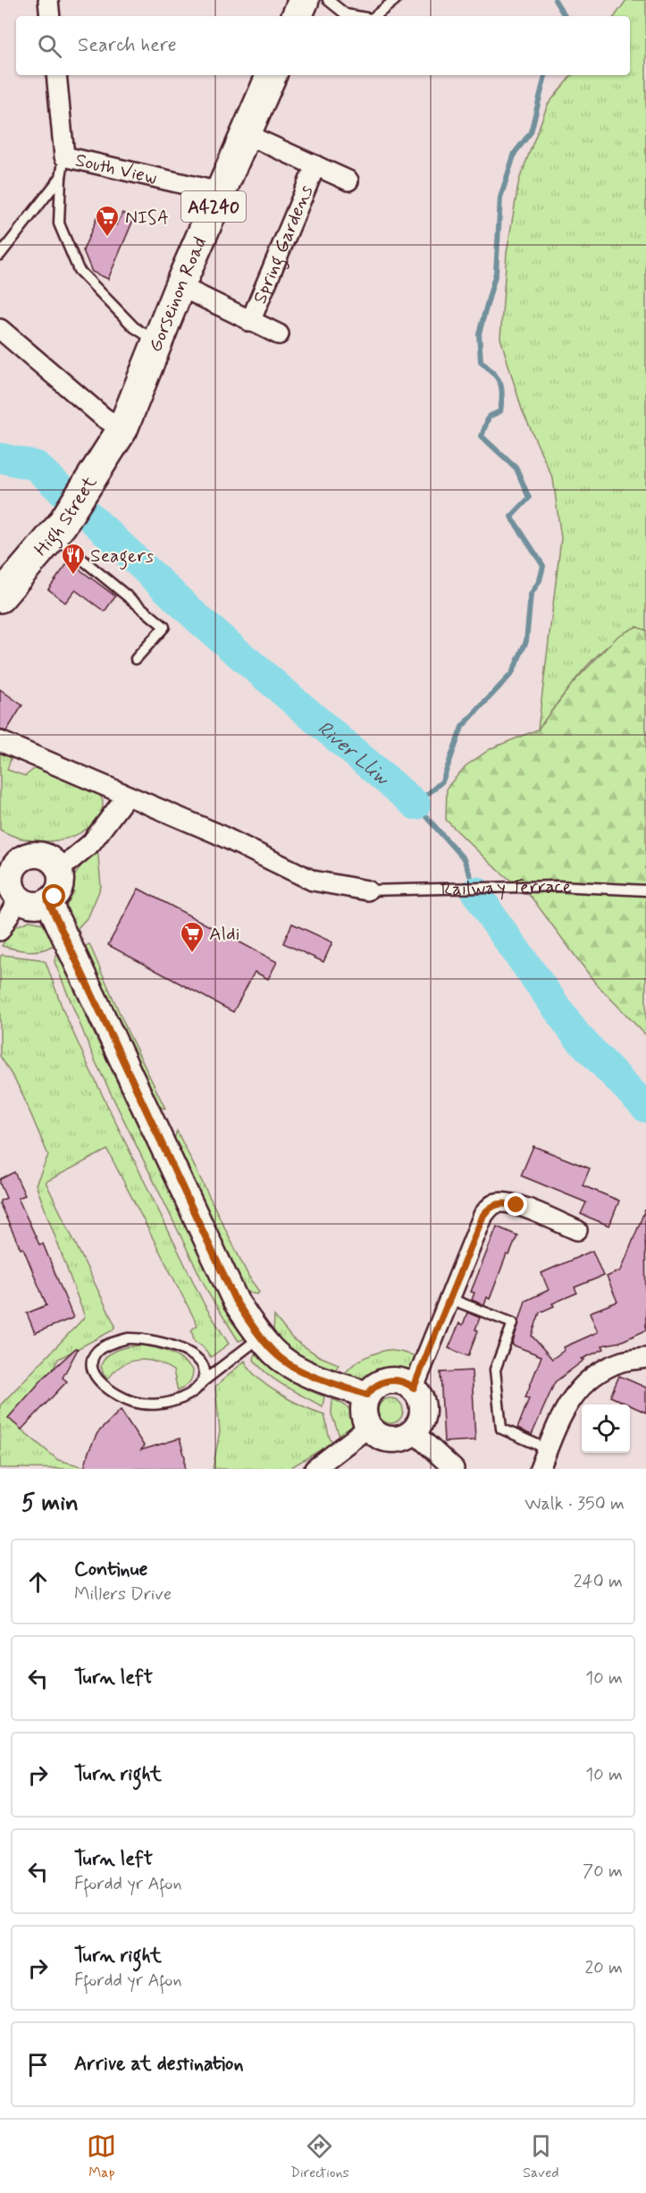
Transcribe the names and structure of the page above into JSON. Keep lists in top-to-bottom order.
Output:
{
  "streets": {
    "main road": ["A4240", "Gorseinon Road", "High Street"],
    "street": ["South View", "Spring Gardens"],
    "lane": ["Railway Terrace"]
  },
  "crossings": [
    ["South View", "Gorseinon Road"],
    ["Spring Gardens", "Gorseinon Road"],
    ["Gorseinon Road", "High Street"]
  ],
  "water": ["River Lliw"],
  "places": {
    "supermarket": ["NISA", "Aldi"],
    "restaurant": ["Seagers"]
  },
  "page": {
    "search": "Search here",
    "heading": ["5 min", "Walk · 350 m"],
    "list": [
      ["Continue", "Millers Drive", "240 m"],
      ["Turn left", "10 m"],
      ["Turn right", "10 m"],
      ["Turn left", "Ffordd yr Afon", "70 m"],
      ["Turn right", "Ffordd yr Afon", "20 m"],
      "Arrive at destination"
    ],
    "nav": ["Map", "Directions", "Saved"]
  }
}
